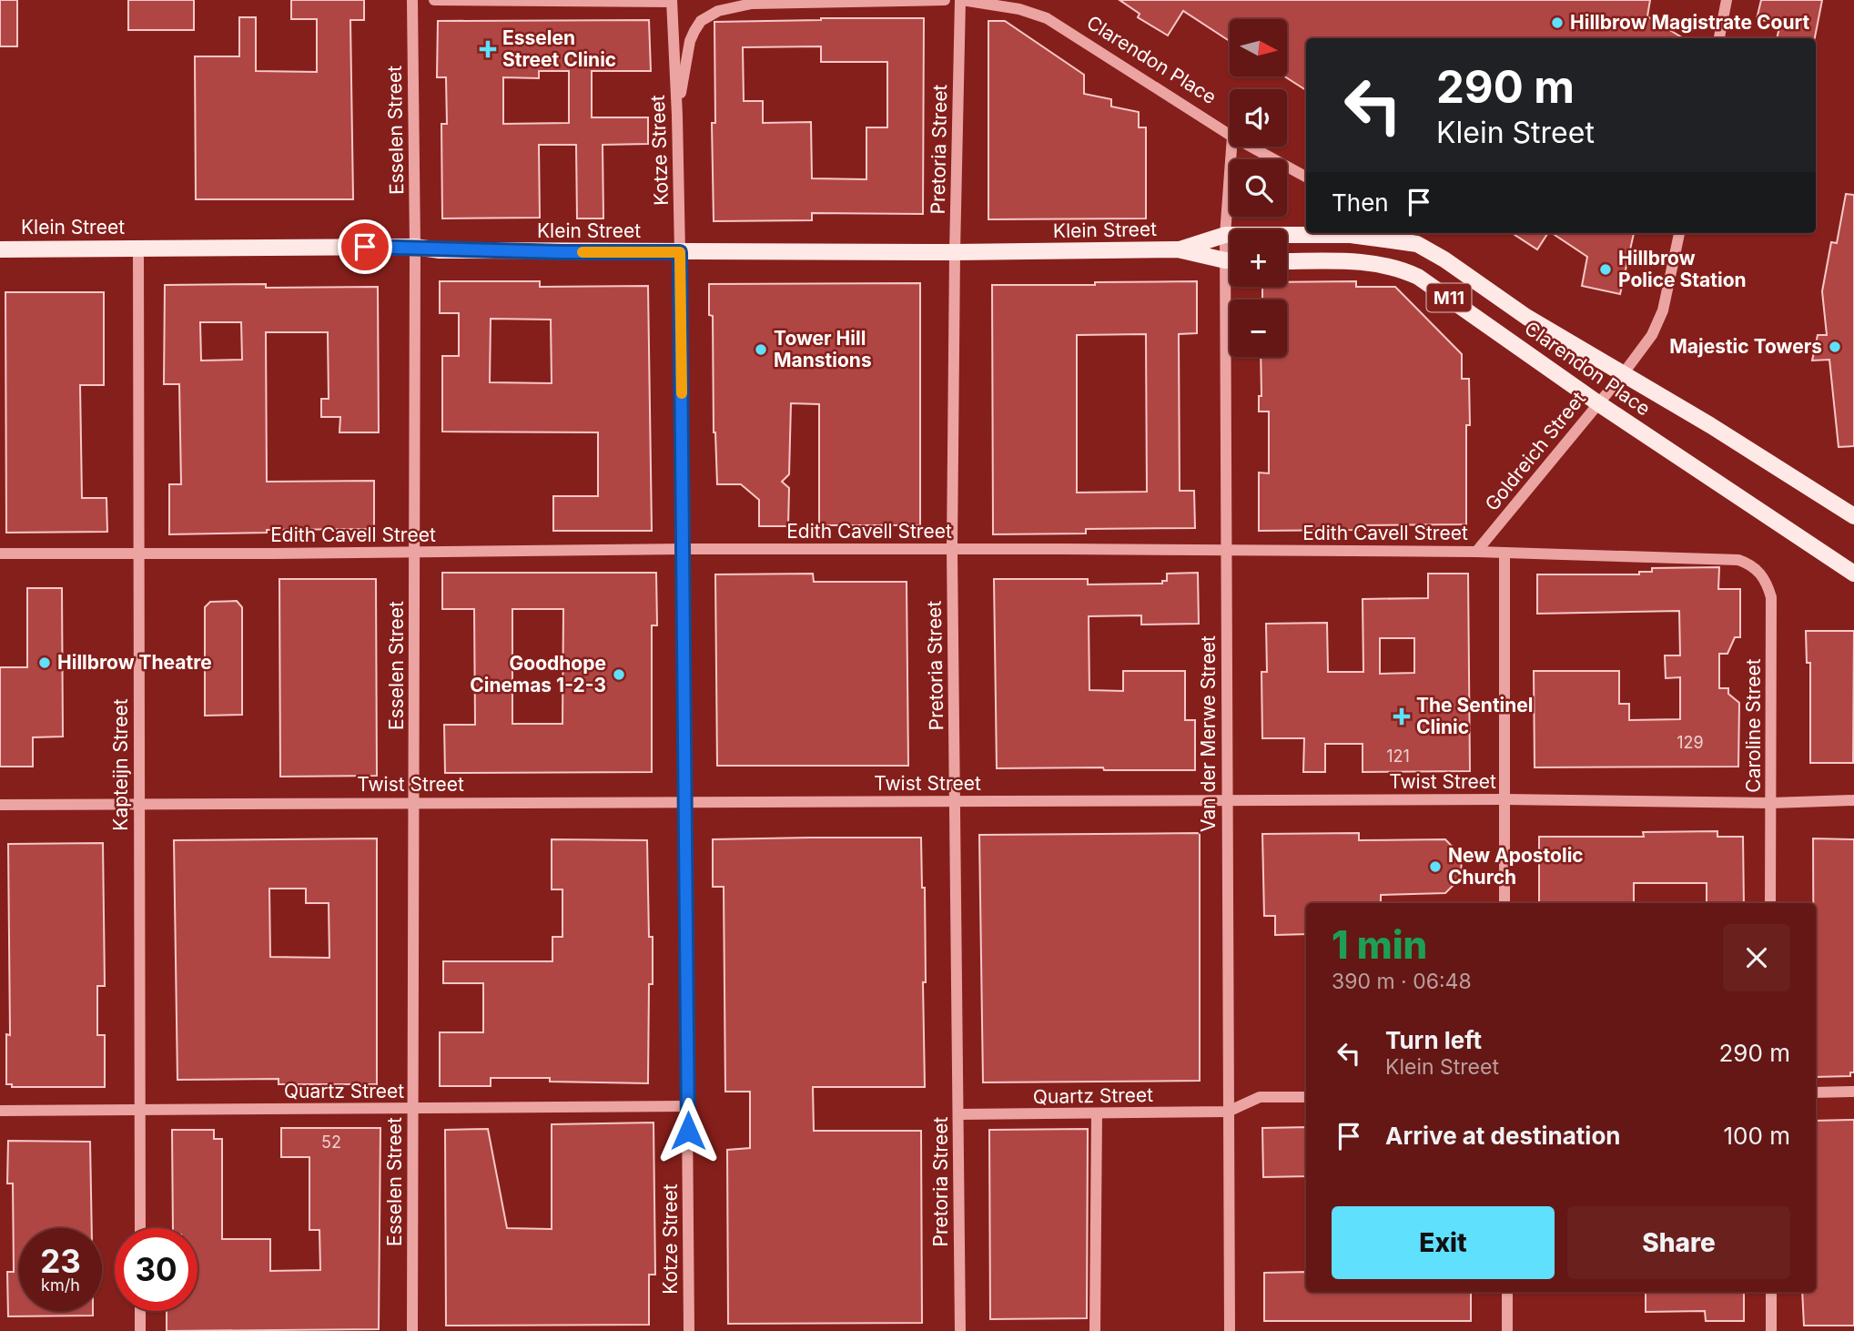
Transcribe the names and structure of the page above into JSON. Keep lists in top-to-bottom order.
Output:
{
  "streets": {
    "main road": ["Clarendon Place", "Klein Street", "M11"],
    "street": [
      "Esselen Street",
      "Pretoria Street",
      "Kotze Street",
      "Goldreich Street",
      "Edith Cavell Street",
      "Caroline Street",
      "Van der Merwe Street",
      "Kapteijn Street",
      "Twist Street",
      "Quartz Street"
    ]
  },
  "crossings": [
    ["Clarendon Place", "Pretoria Street"],
    ["Clarendon Place", "Klein Street"],
    ["Clarendon Place", "Goldreich Street"],
    ["Esselen Street", "Klein Street"],
    ["Esselen Street", "Edith Cavell Street"],
    ["Esselen Street", "Twist Street"],
    ["Esselen Street", "Quartz Street"],
    ["Pretoria Street", "Klein Street"],
    ["Pretoria Street", "Edith Cavell Street"],
    ["Pretoria Street", "Twist Street"],
    ["Pretoria Street", "Quartz Street"],
    ["Kotze Street", "Klein Street"],
    ["Kotze Street", "Edith Cavell Street"],
    ["Kotze Street", "Twist Street"],
    ["Kotze Street", "Quartz Street"],
    ["Klein Street", "Van der Merwe Street"],
    ["Klein Street", "Kapteijn Street"],
    ["Goldreich Street", "Edith Cavell Street"],
    ["Edith Cavell Street", "Caroline Street"],
    ["Edith Cavell Street", "Van der Merwe Street"],
    ["Edith Cavell Street", "Kapteijn Street"],
    ["Caroline Street", "Twist Street"],
    ["Van der Merwe Street", "Twist Street"],
    ["Van der Merwe Street", "Quartz Street"],
    ["Kapteijn Street", "Twist Street"],
    ["Kapteijn Street", "Quartz Street"]
  ],
  "places": {
    "other": [
      "Hillbrow Magistrate Court",
      "Hillbrow Police Station",
      "Majestic Towers",
      "Tower Hill Manstions",
      "Hillbrow Theatre",
      "Goodhope Cinemas 1-2-3",
      "New Apostolic Church"
    ],
    "health": ["Esselen Street Clinic", "The Sentinel Clinic"]
  },
  "house_numbers": ["129", "121", "52"],
  "north": "right",
  "page": {
    "map_buttons": ["+", "−"],
    "turn": ["290 m", "Klein Street"],
    "then": "Then",
    "heading": ["1 min", "390 m · 06:48"],
    "list": [
      {
        "name": "Turn left",
        "note": "Klein Street",
        "value": "290 m"
      },
      {
        "name": "Arrive at destination",
        "value": "100 m"
      }
    ],
    "buttons": ["Exit", "Share"],
    "speed": "23 km/h",
    "limit": "30"
  }
}
